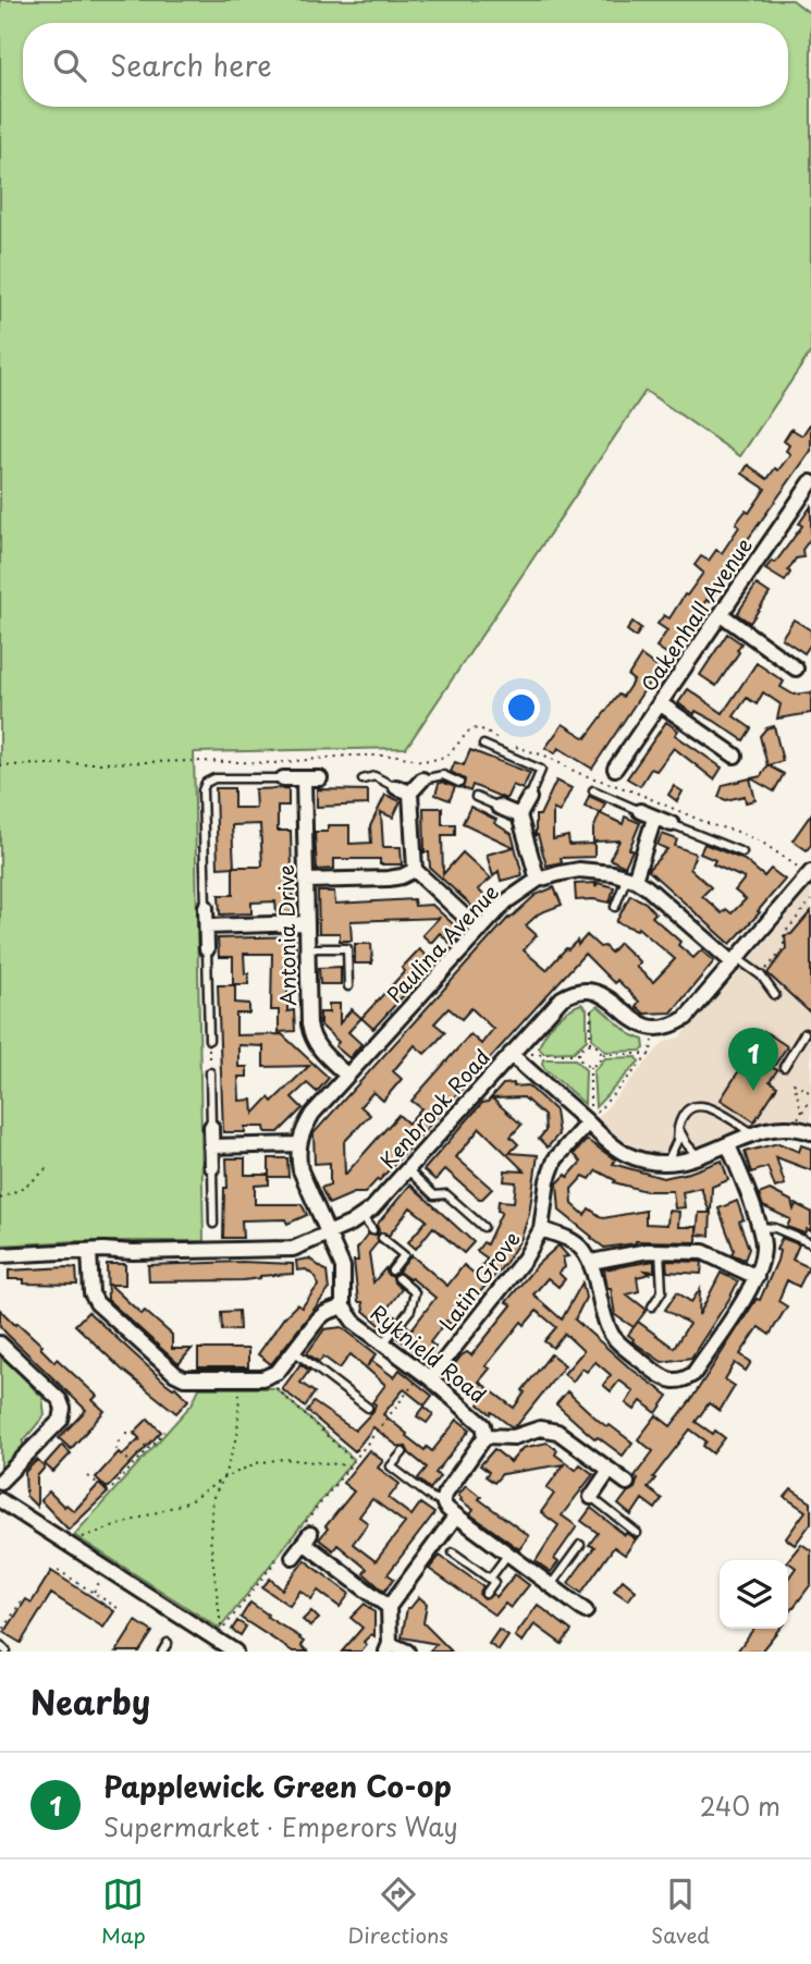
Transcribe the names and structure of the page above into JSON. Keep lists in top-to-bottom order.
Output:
{
  "streets": {
    "street": [
      "Oakenhall Avenue",
      "Antonia Drive",
      "Paulina Avenue",
      "Kenbrook Road",
      "Latin Grove",
      "Ryknield Road"
    ]
  },
  "crossings": [
    ["Antonia Drive", "Paulina Avenue"],
    ["Kenbrook Road", "Ryknield Road"],
    ["Latin Grove", "Ryknield Road"]
  ],
  "page": {
    "search": "Search here",
    "pins": "1",
    "heading": "Nearby",
    "list": [
      {
        "mark": "1",
        "name": "Papplewick Green Co-op",
        "note": "Supermarket · Emperors Way",
        "value": "240 m"
      }
    ],
    "nav": ["Map", "Directions", "Saved"]
  }
}
